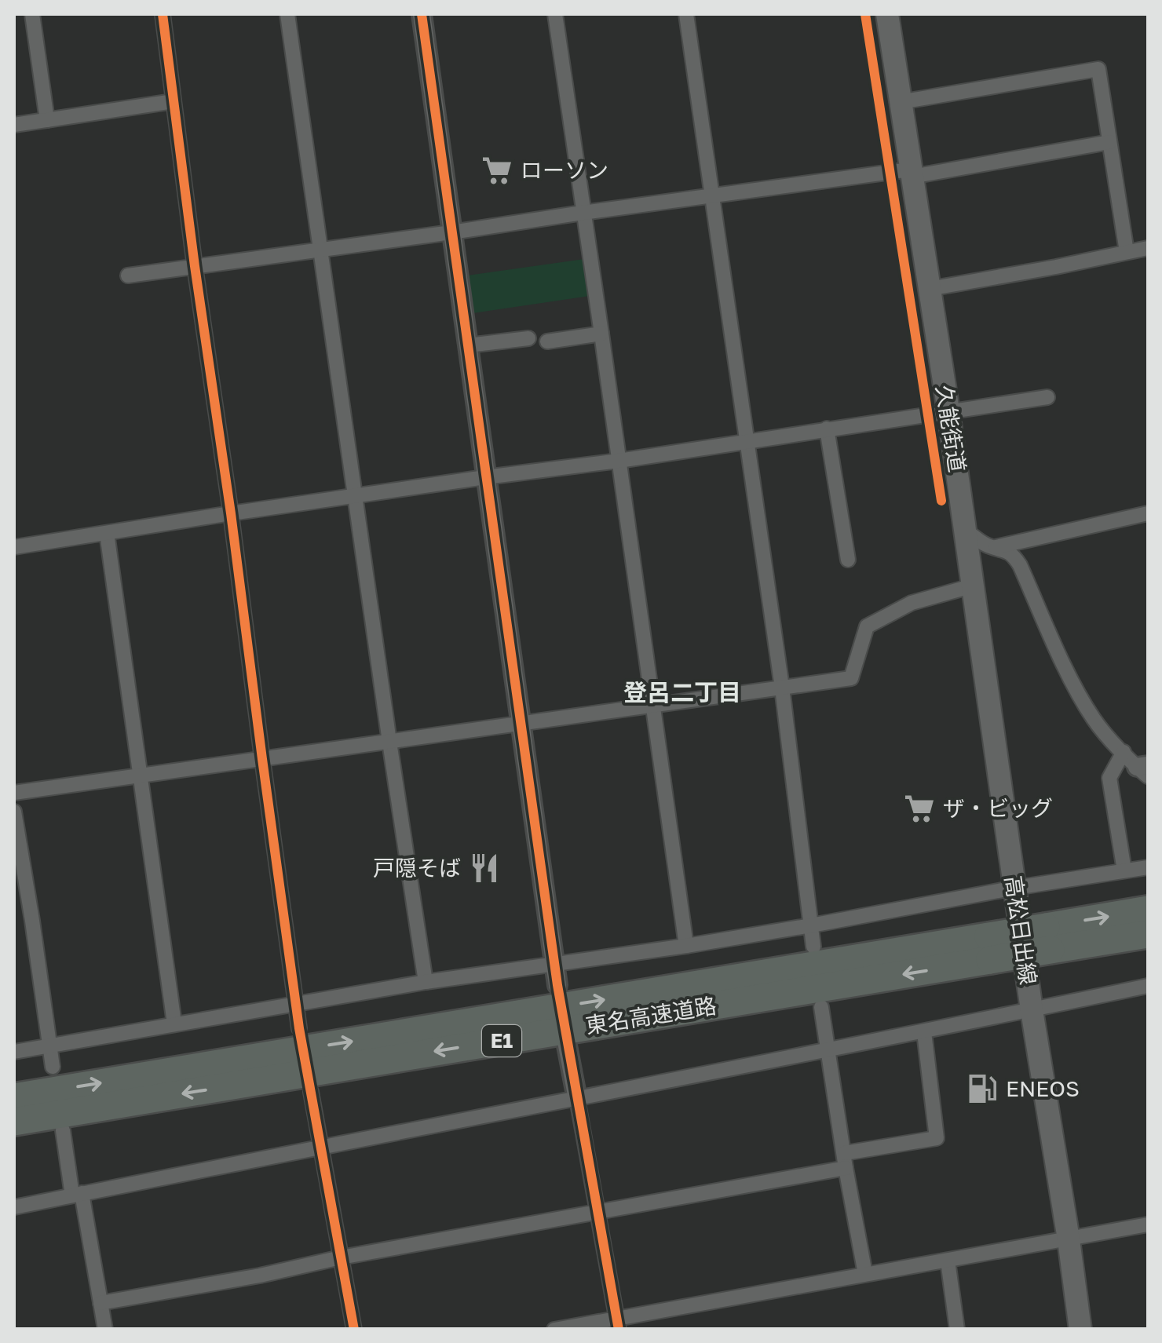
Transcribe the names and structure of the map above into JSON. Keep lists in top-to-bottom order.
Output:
{
  "streets": {
    "highway": ["東名高速道路", "E1"],
    "main road": ["久能街道", "高松日出線"]
  },
  "crossings": [
    ["久能街道", "高松日出線"]
  ],
  "districts": ["登呂二丁目"],
  "places": {
    "supermarket": ["ローソン", "ザ・ビッグ"],
    "restaurant": ["戸隠そば"],
    "fuel station": ["ENEOS"]
  }
}
